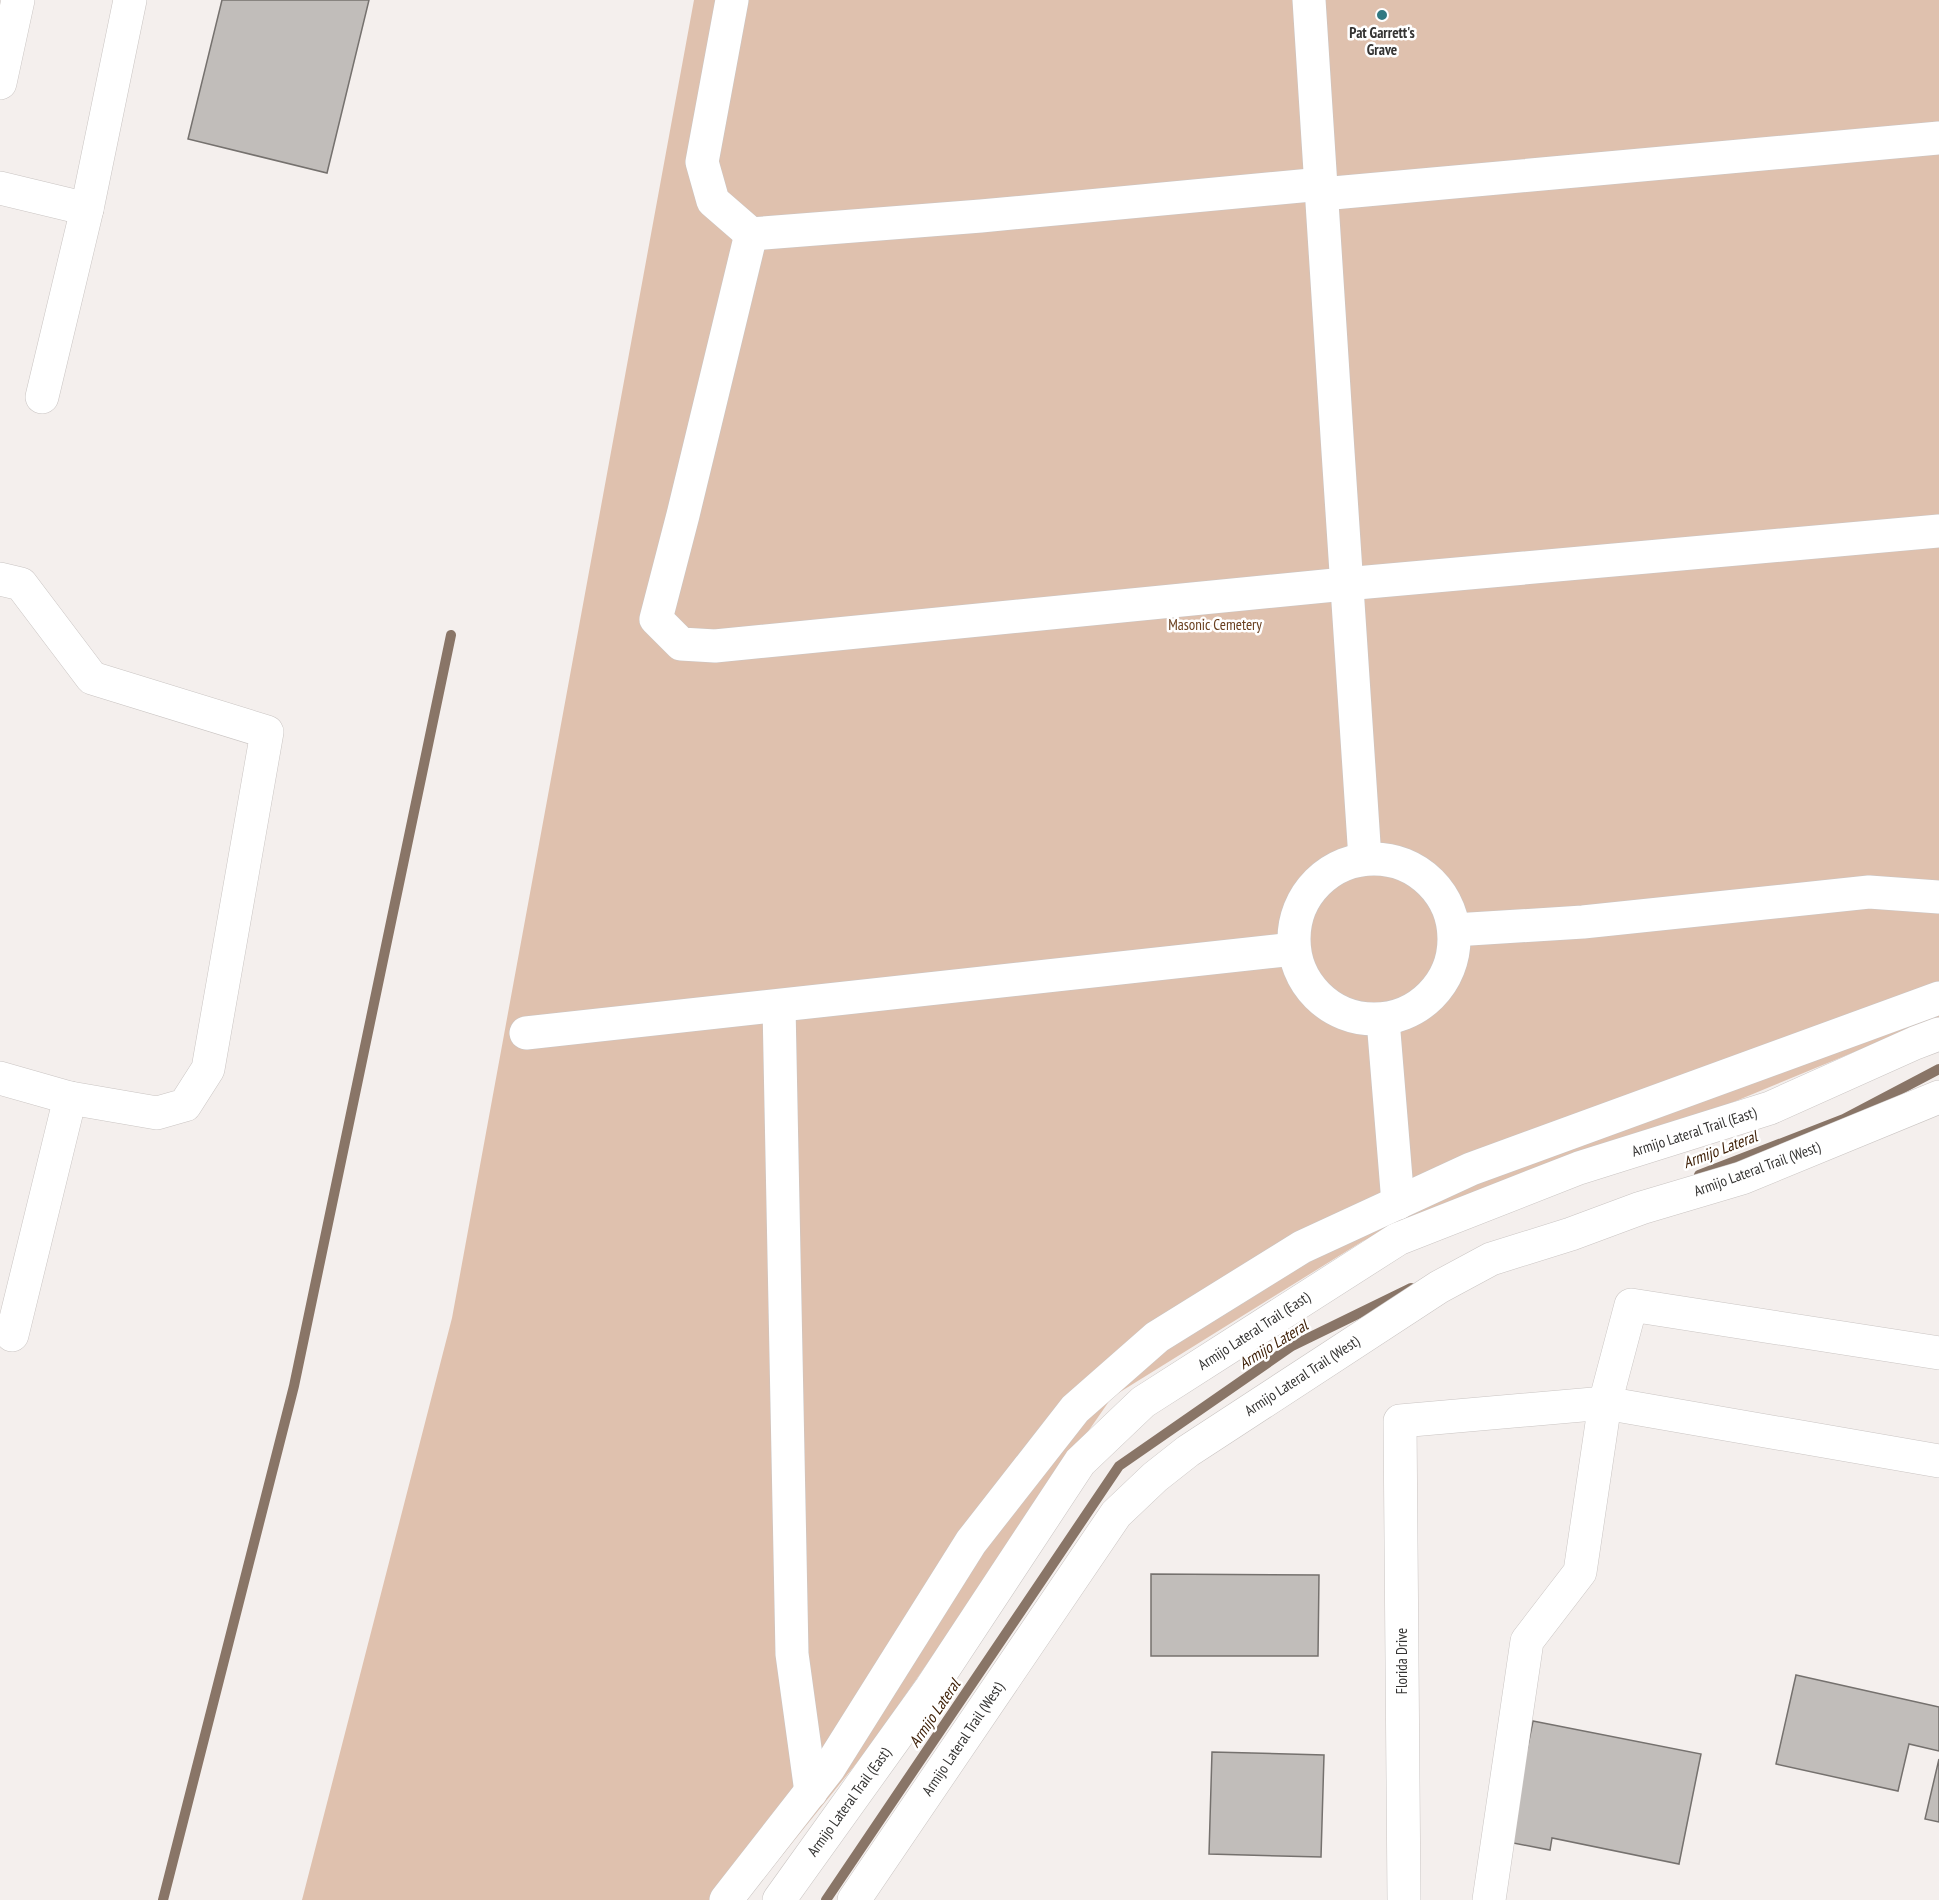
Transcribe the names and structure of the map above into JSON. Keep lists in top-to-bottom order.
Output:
{
  "streets": {
    "street": ["Armijo Lateral Trail (East)", "Armijo Lateral Trail (West)", "Florida Drive"]
  },
  "water": ["Armijo Lateral"],
  "parks": ["Masonic Cemetery"],
  "places": ["Pat Garrett's Grave"]
}
